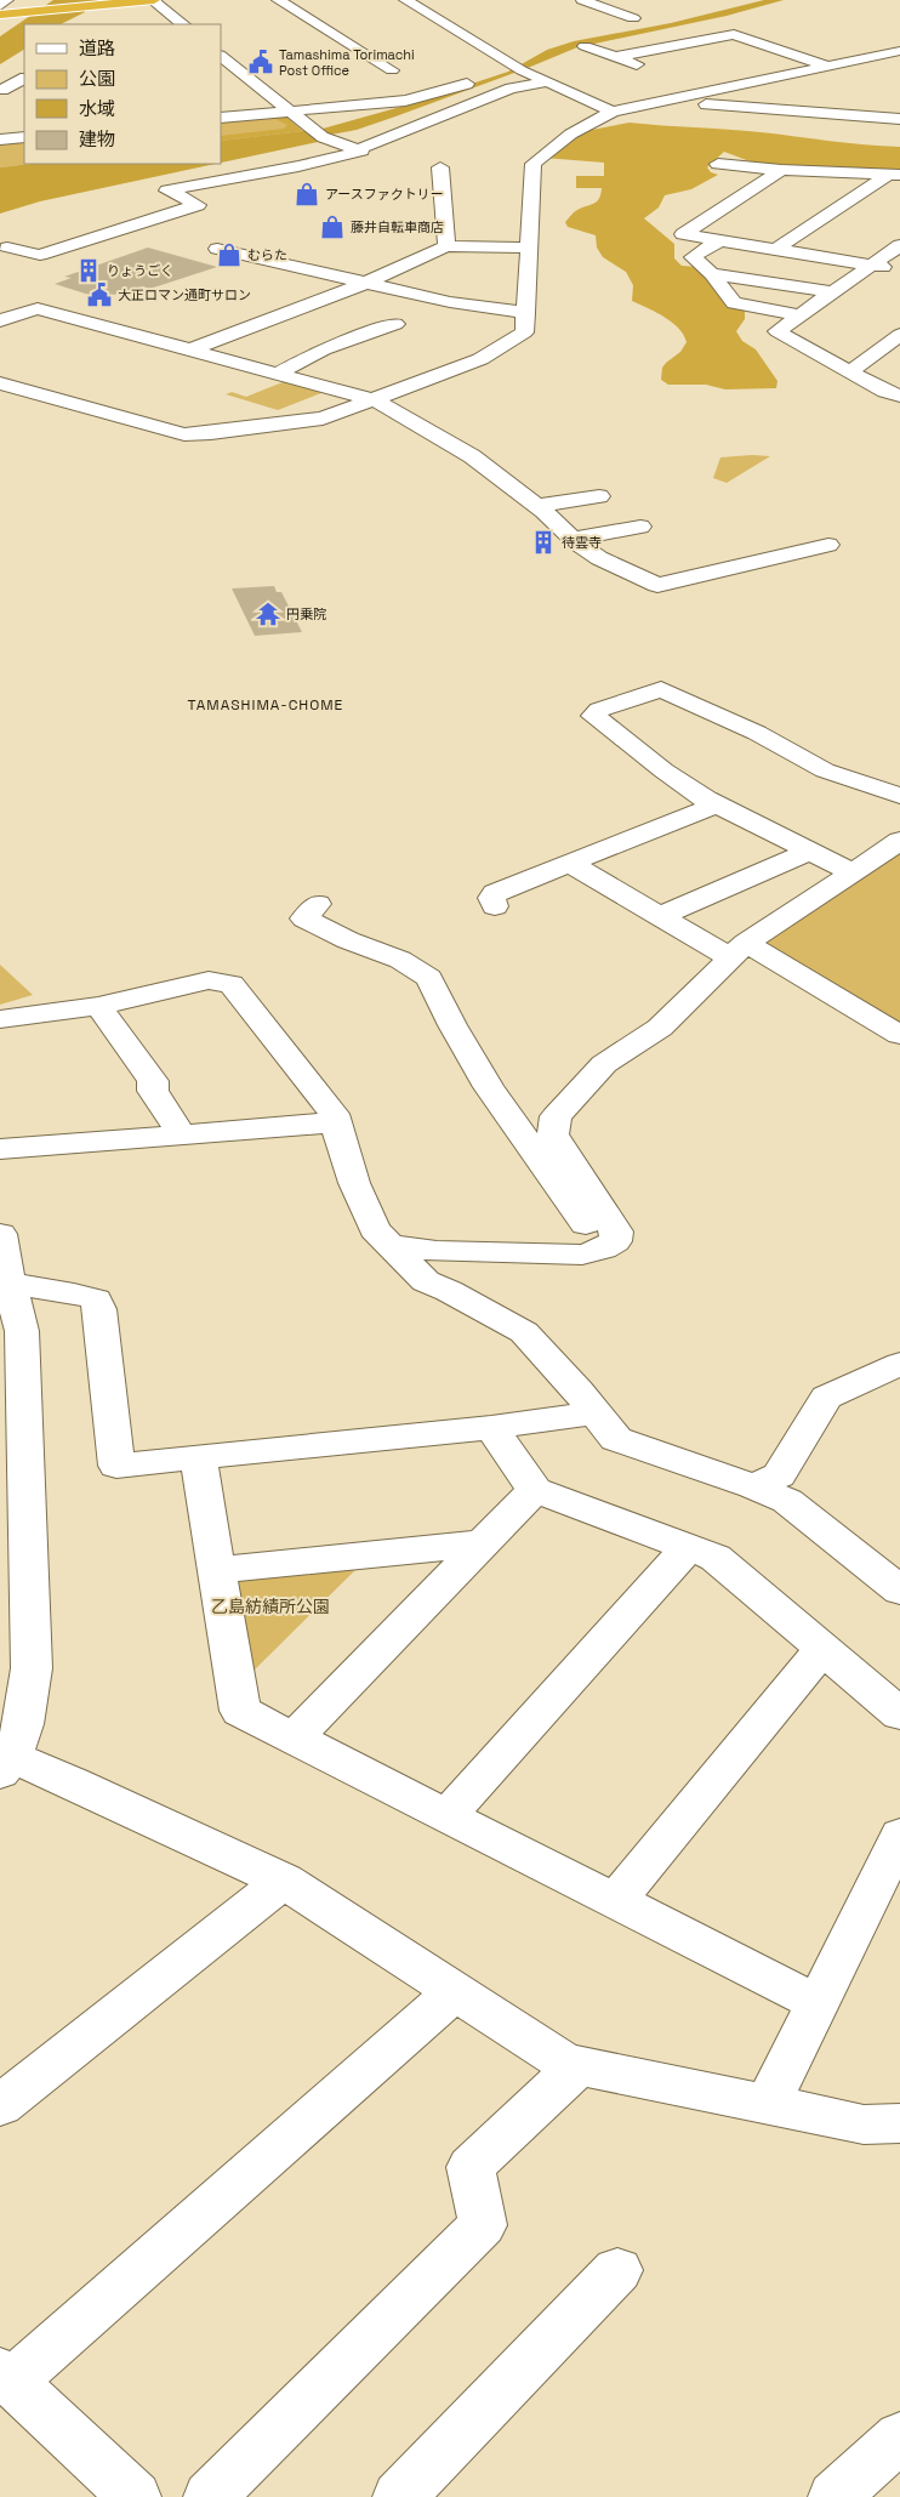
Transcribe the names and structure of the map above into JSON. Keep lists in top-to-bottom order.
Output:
{
  "districts": ["TAMASHIMA-CHOME"],
  "parks": ["乙島紡績所公園"],
  "places": {
    "public building": ["Tamashima Torimachi Post Office", "大正ロマン通町サロン"],
    "shop": ["アースファクトリー", "藤井自転車商店", "むらた"],
    "building": ["りょうごく", "待雲寺"],
    "temple": ["円乗院"]
  },
  "legend": [
    "道路",
    "公園",
    "水域",
    "建物"
  ]
}
